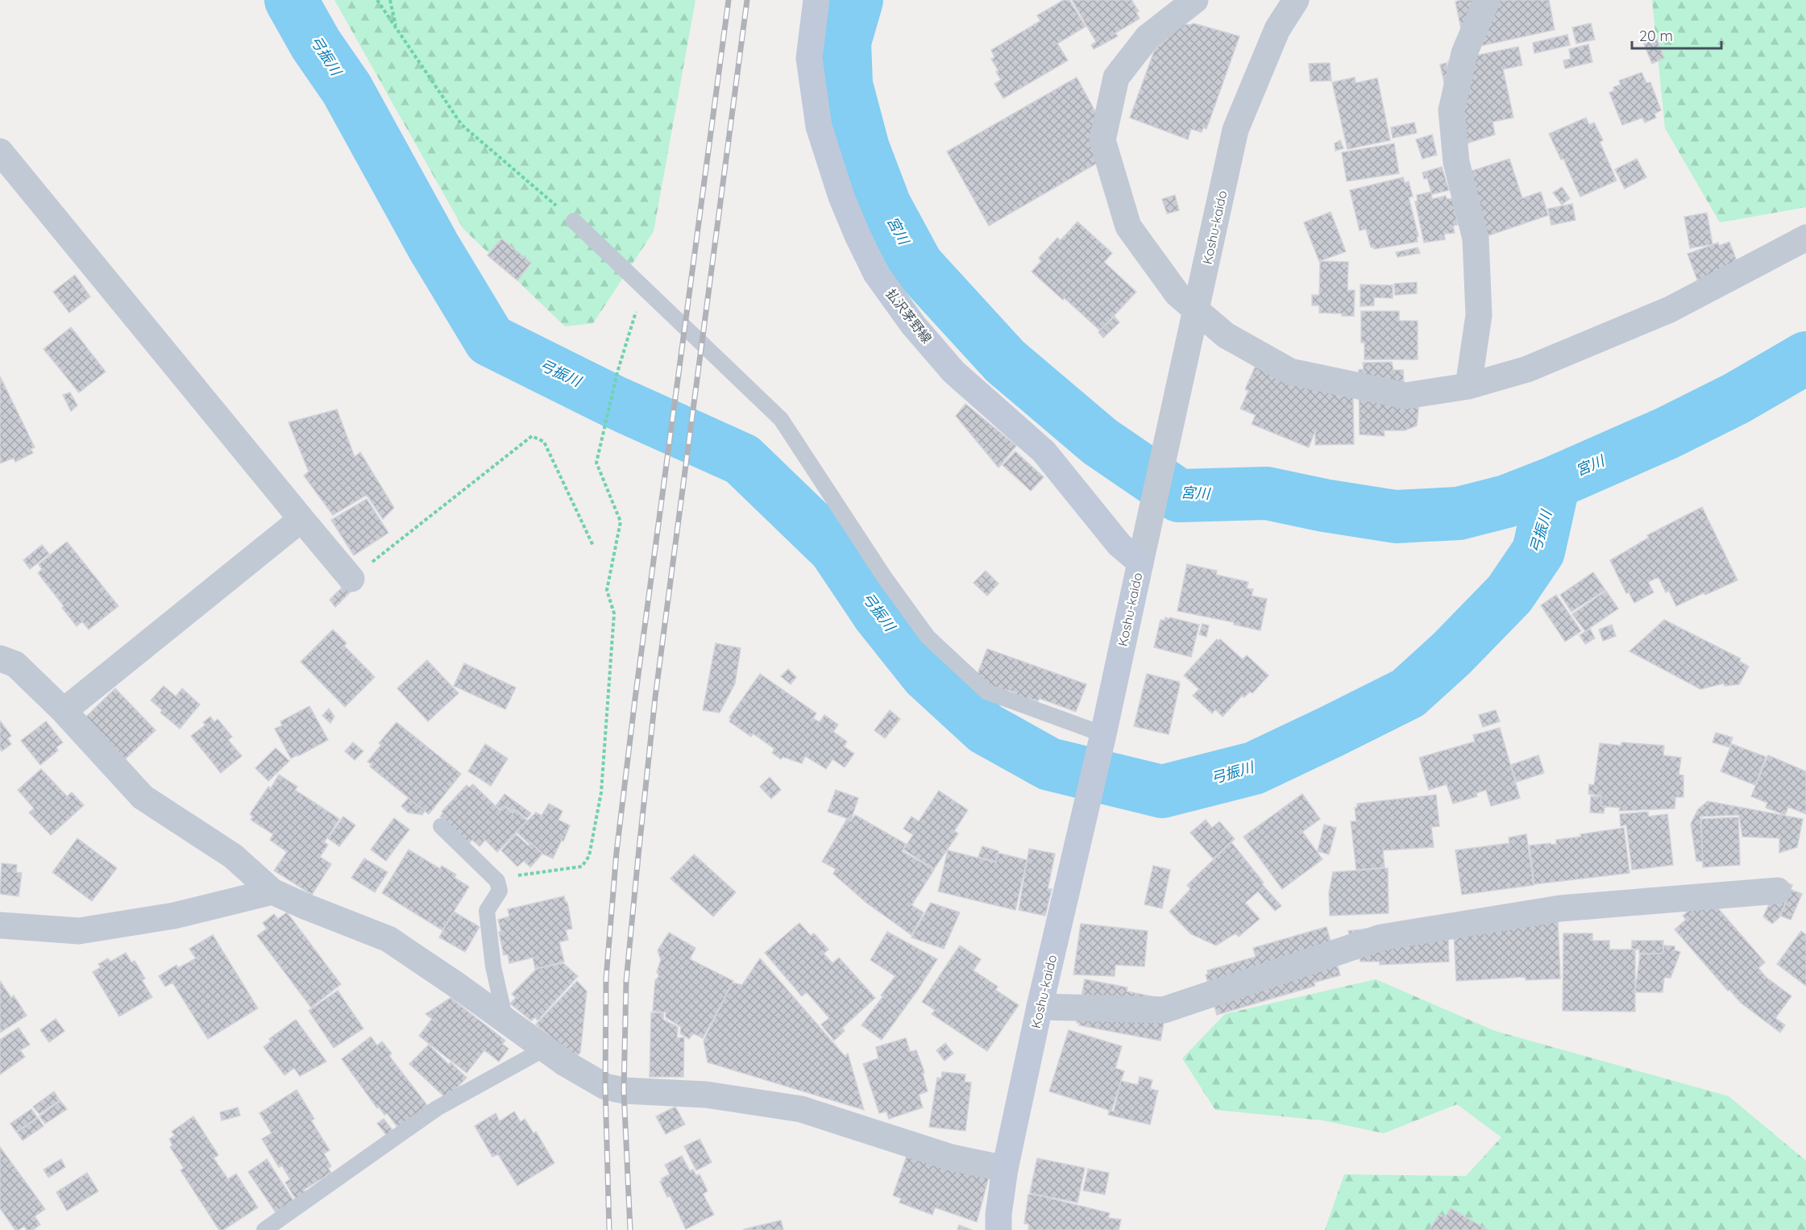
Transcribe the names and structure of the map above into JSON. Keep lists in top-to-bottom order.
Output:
{
  "streets": {
    "main road": ["Koshu-kaido", "払沢茅野線"]
  },
  "crossings": [
    ["Koshu-kaido", "払沢茅野線"]
  ],
  "water": ["弓振川", "宮川"],
  "scale_bar": "20 m"
}
